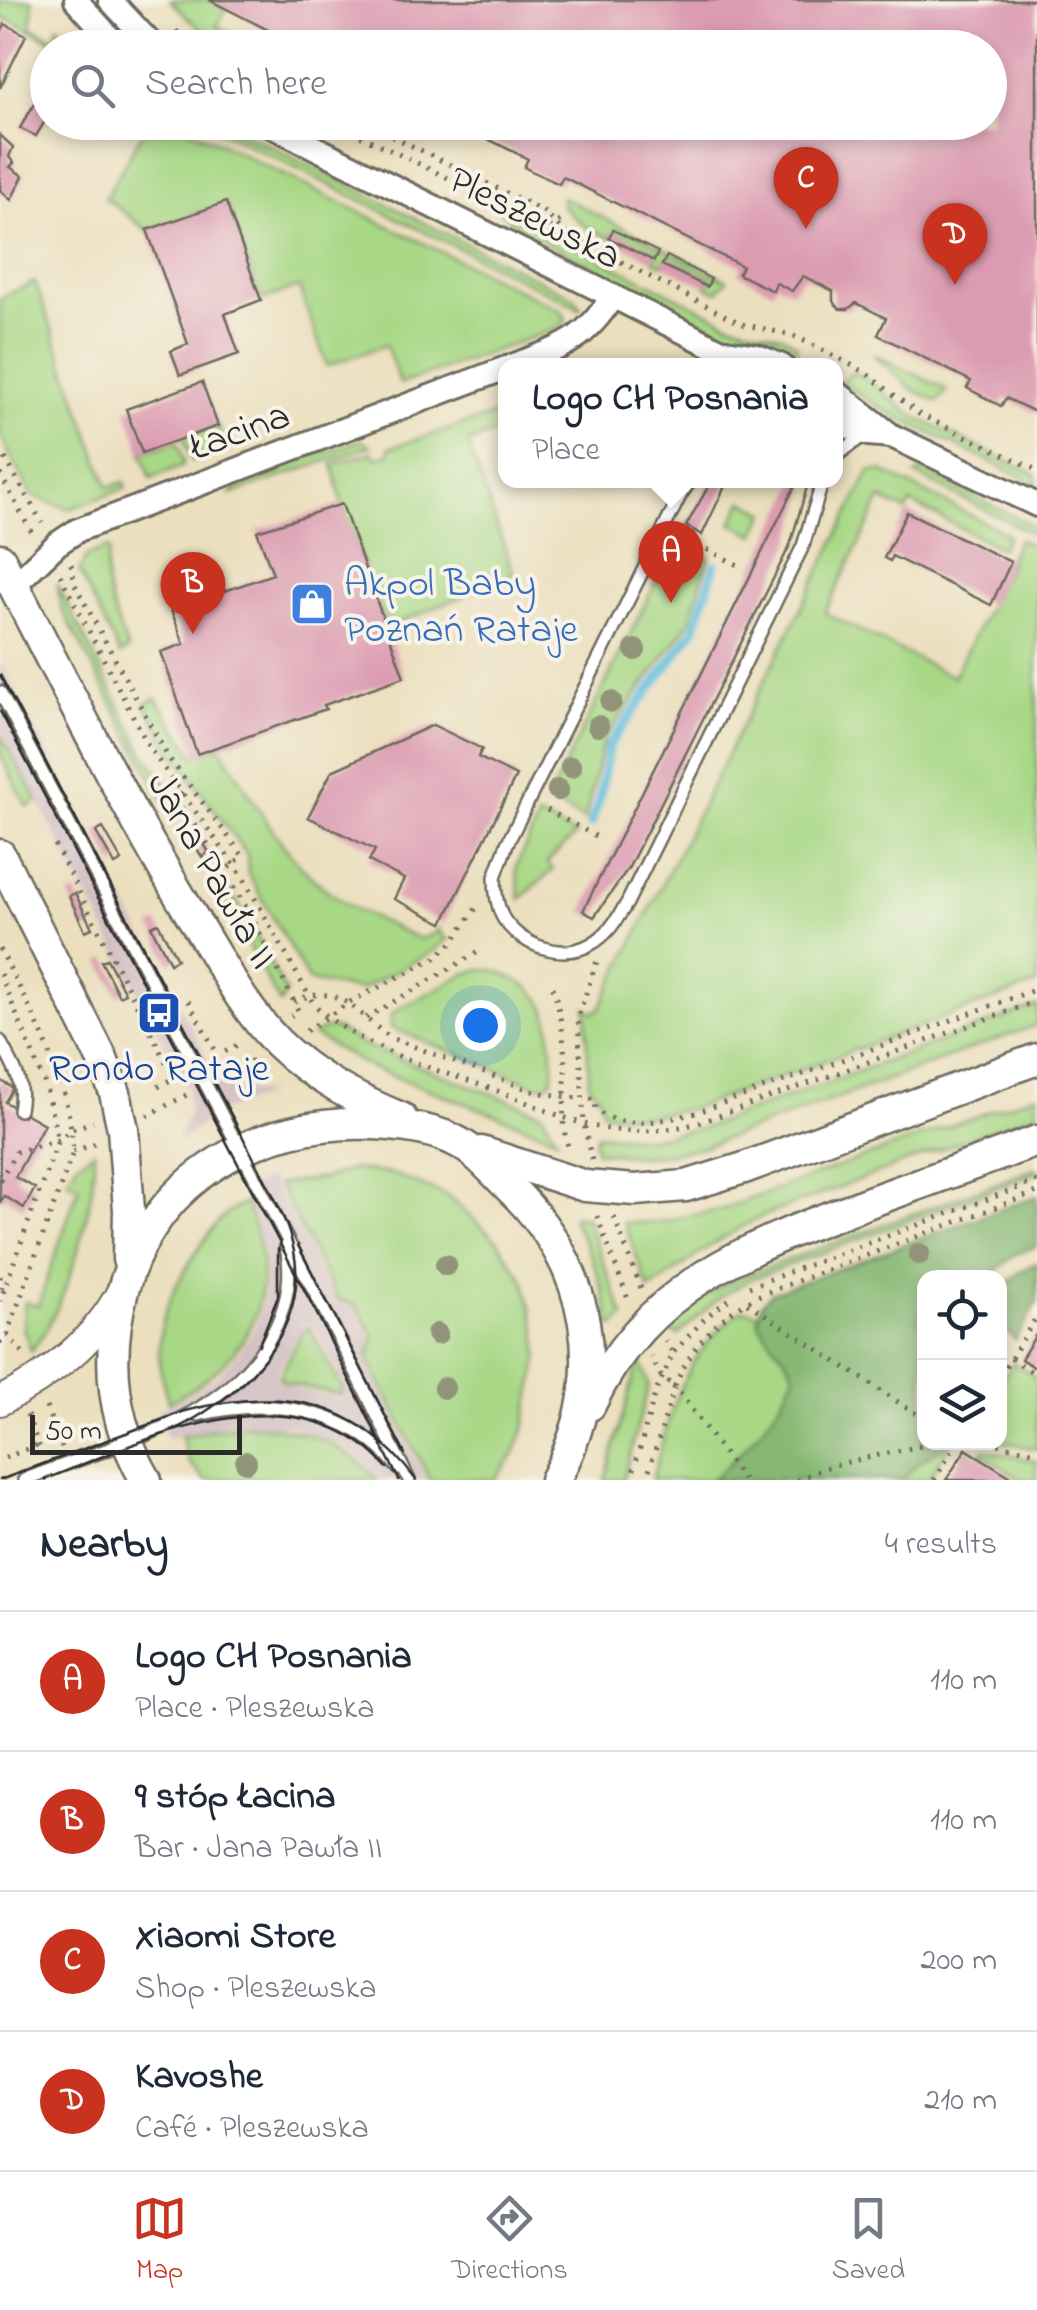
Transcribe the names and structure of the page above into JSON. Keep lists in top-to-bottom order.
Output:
{
  "streets": {
    "main road": ["Jana Pawła II"],
    "street": ["Pleszewska", "Łacina"]
  },
  "crossings": [
    ["Pleszewska", "Łacina"],
    ["Łacina", "Jana Pawła II"]
  ],
  "places": {
    "shop": ["Akpol Baby Poznań Rataje"],
    "bus stop": ["Rondo Rataje"]
  },
  "scale_bar": "50 m",
  "page": {
    "search": "Search here",
    "pins": [
      "C",
      "D",
      "A",
      "B"
    ],
    "popup": ["Logo CH Posnania", "Place"],
    "scale": "50 m",
    "heading": ["Nearby", "4 results"],
    "list": [
      {
        "mark": "A",
        "name": "Logo CH Posnania",
        "note": "Place · Pleszewska",
        "value": "110 m"
      },
      {
        "mark": "B",
        "name": "9 stóp Łacina",
        "note": "Bar · Jana Pawła II",
        "value": "110 m"
      },
      {
        "mark": "C",
        "name": "Xiaomi Store",
        "note": "Shop · Pleszewska",
        "value": "200 m"
      },
      {
        "mark": "D",
        "name": "Kavoshe",
        "note": "Café · Pleszewska",
        "value": "210 m"
      }
    ],
    "nav": ["Map", "Directions", "Saved"]
  }
}
